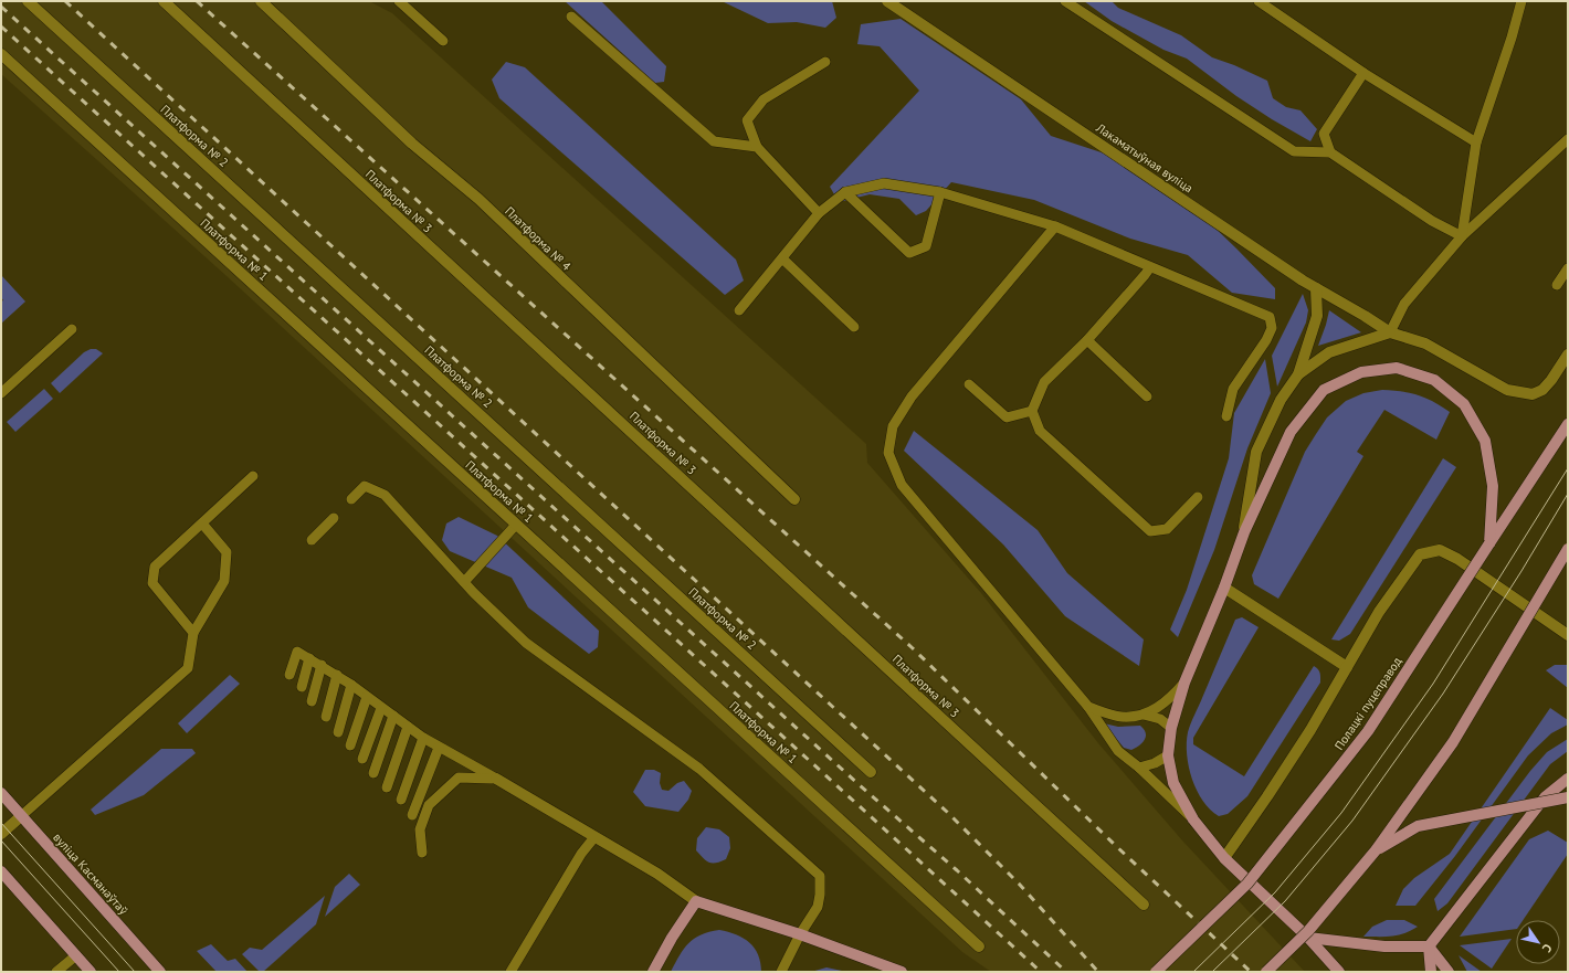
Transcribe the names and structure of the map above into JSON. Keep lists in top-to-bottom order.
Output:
{
  "streets": {
    "main road": ["Полацкі пуцеправод", "вуліца Касманаўтаў"],
    "street": [
      "Платформа № 2",
      "Лакаматыўная вуліца",
      "Платформа № 3",
      "Платформа № 4",
      "Платформа № 1"
    ]
  },
  "north": "bottom right"
}
